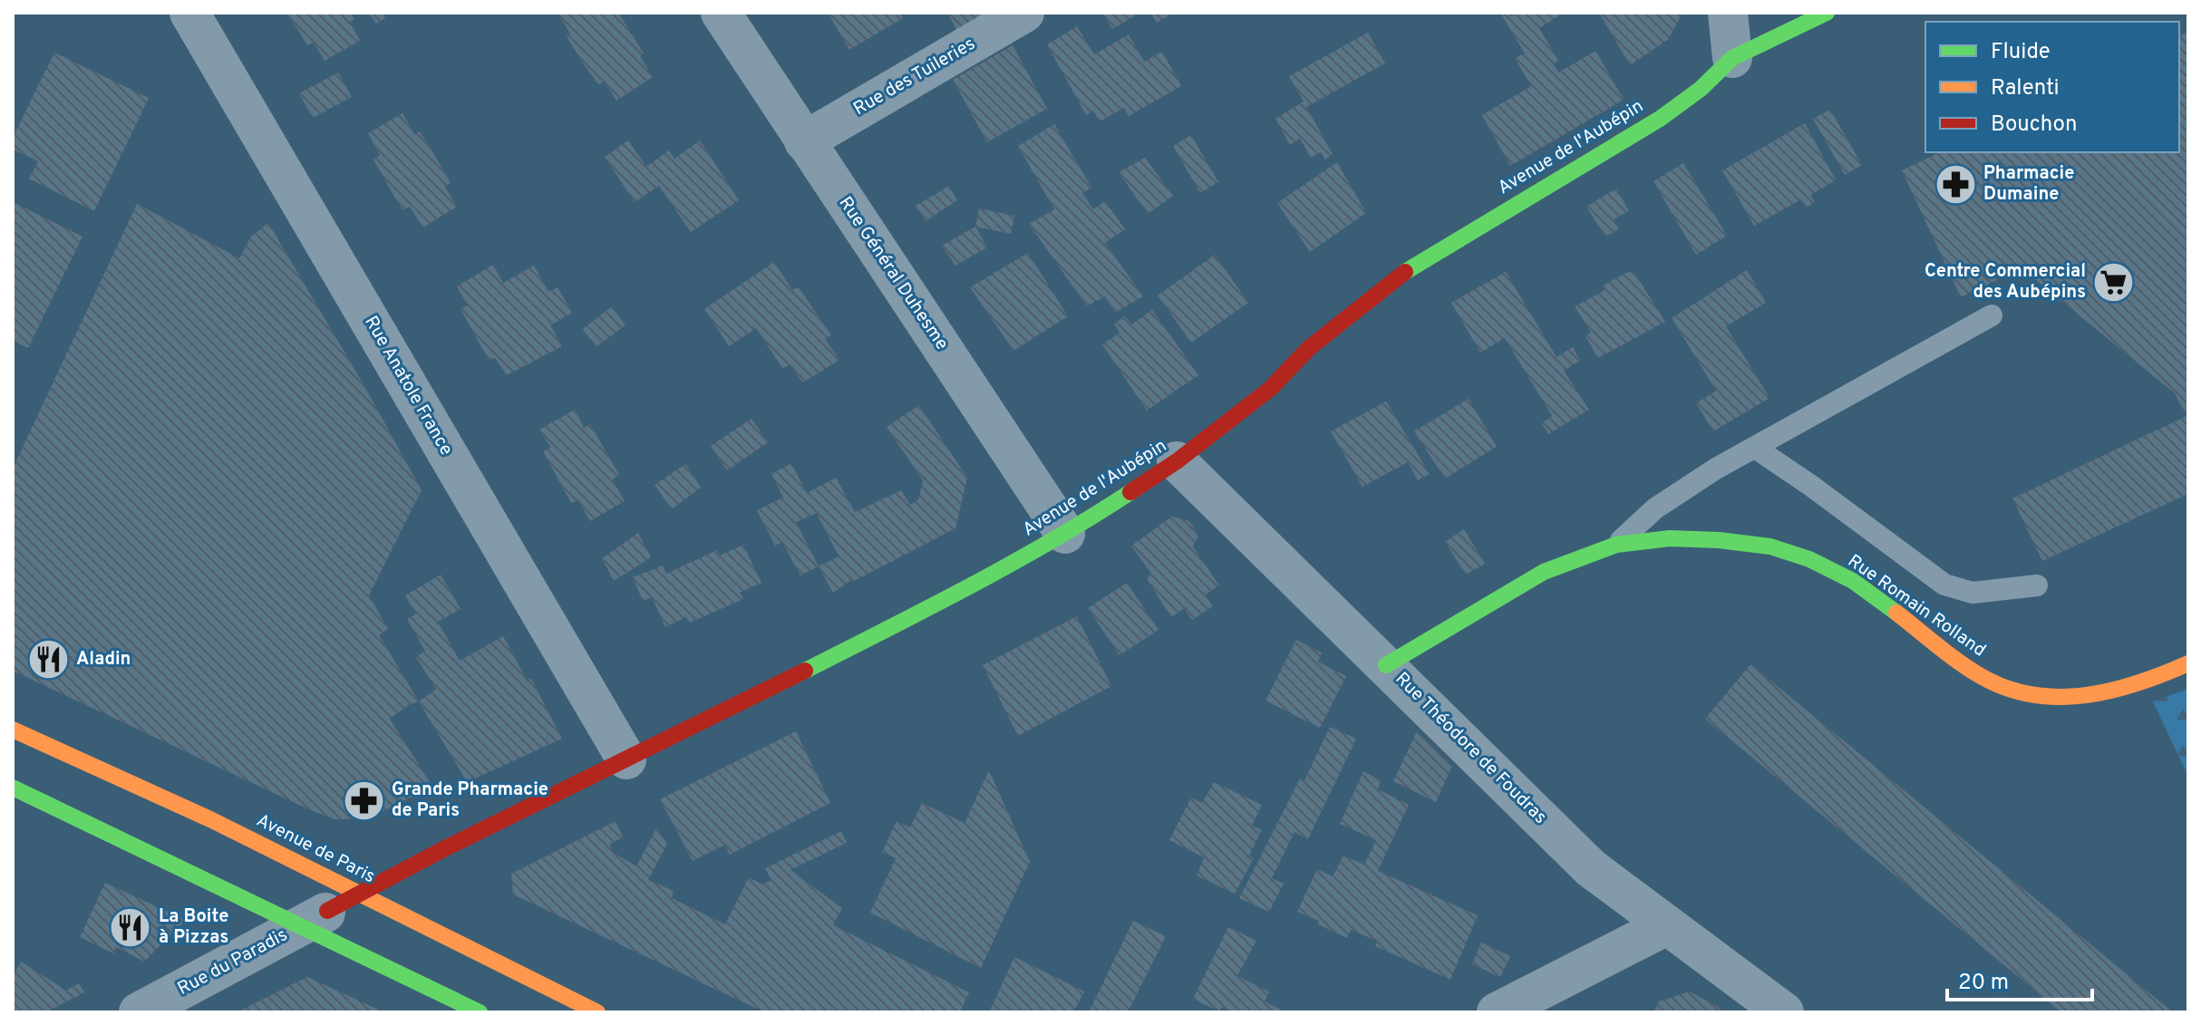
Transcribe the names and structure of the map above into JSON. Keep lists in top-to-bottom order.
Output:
{
  "streets": {
    "street": [
      "Rue des Tuileries",
      "Avenue de l'Aubépin",
      "Rue Général Duhesme",
      "Rue Anatole France",
      "Rue Romain Rolland",
      "Rue Théodore de Foudras",
      "Avenue de Paris",
      "Rue du Paradis"
    ]
  },
  "crossings": [
    ["Rue des Tuileries", "Rue Général Duhesme"],
    ["Avenue de l'Aubépin", "Rue Général Duhesme"],
    ["Avenue de l'Aubépin", "Rue Anatole France"],
    ["Avenue de l'Aubépin", "Rue Théodore de Foudras"],
    ["Avenue de l'Aubépin", "Avenue de Paris"],
    ["Avenue de l'Aubépin", "Rue du Paradis"],
    ["Rue Romain Rolland", "Rue Théodore de Foudras"],
    ["Avenue de Paris", "Rue du Paradis"]
  ],
  "places": {
    "pharmacy": ["Pharmacie Dumaine", "Grande Pharmacie de Paris"],
    "supermarket": ["Centre Commercial des Aubépins"],
    "restaurant": ["Aladin", "La Boite à Pizzas"]
  },
  "legend": ["Fluide", "Ralenti", "Bouchon"],
  "scale_bar": "20 m"
}
